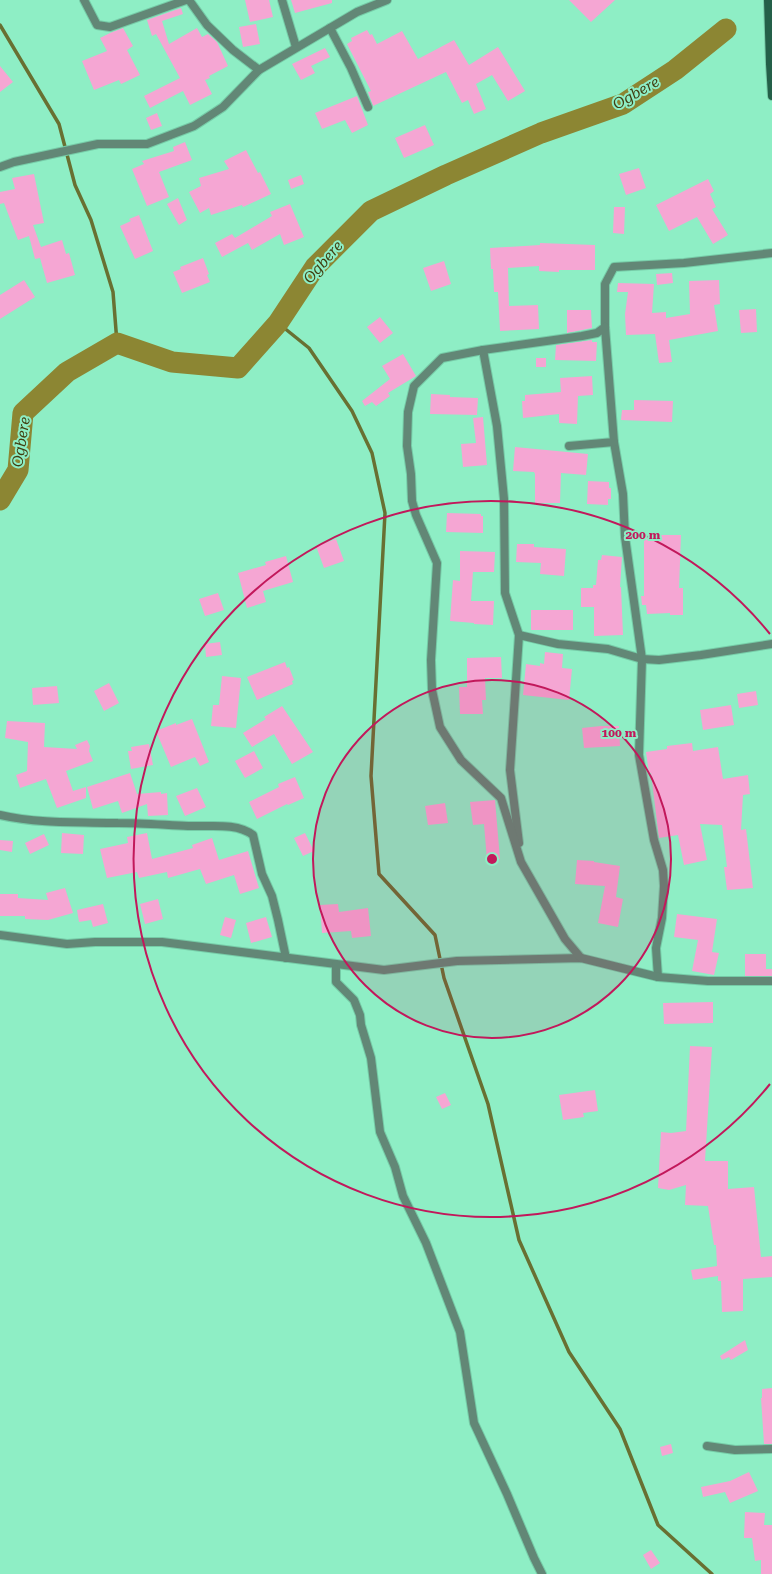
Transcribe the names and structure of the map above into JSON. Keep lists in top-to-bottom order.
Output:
{
  "water": ["Ogbere"],
  "rings": ["200 m", "100 m"]
}
